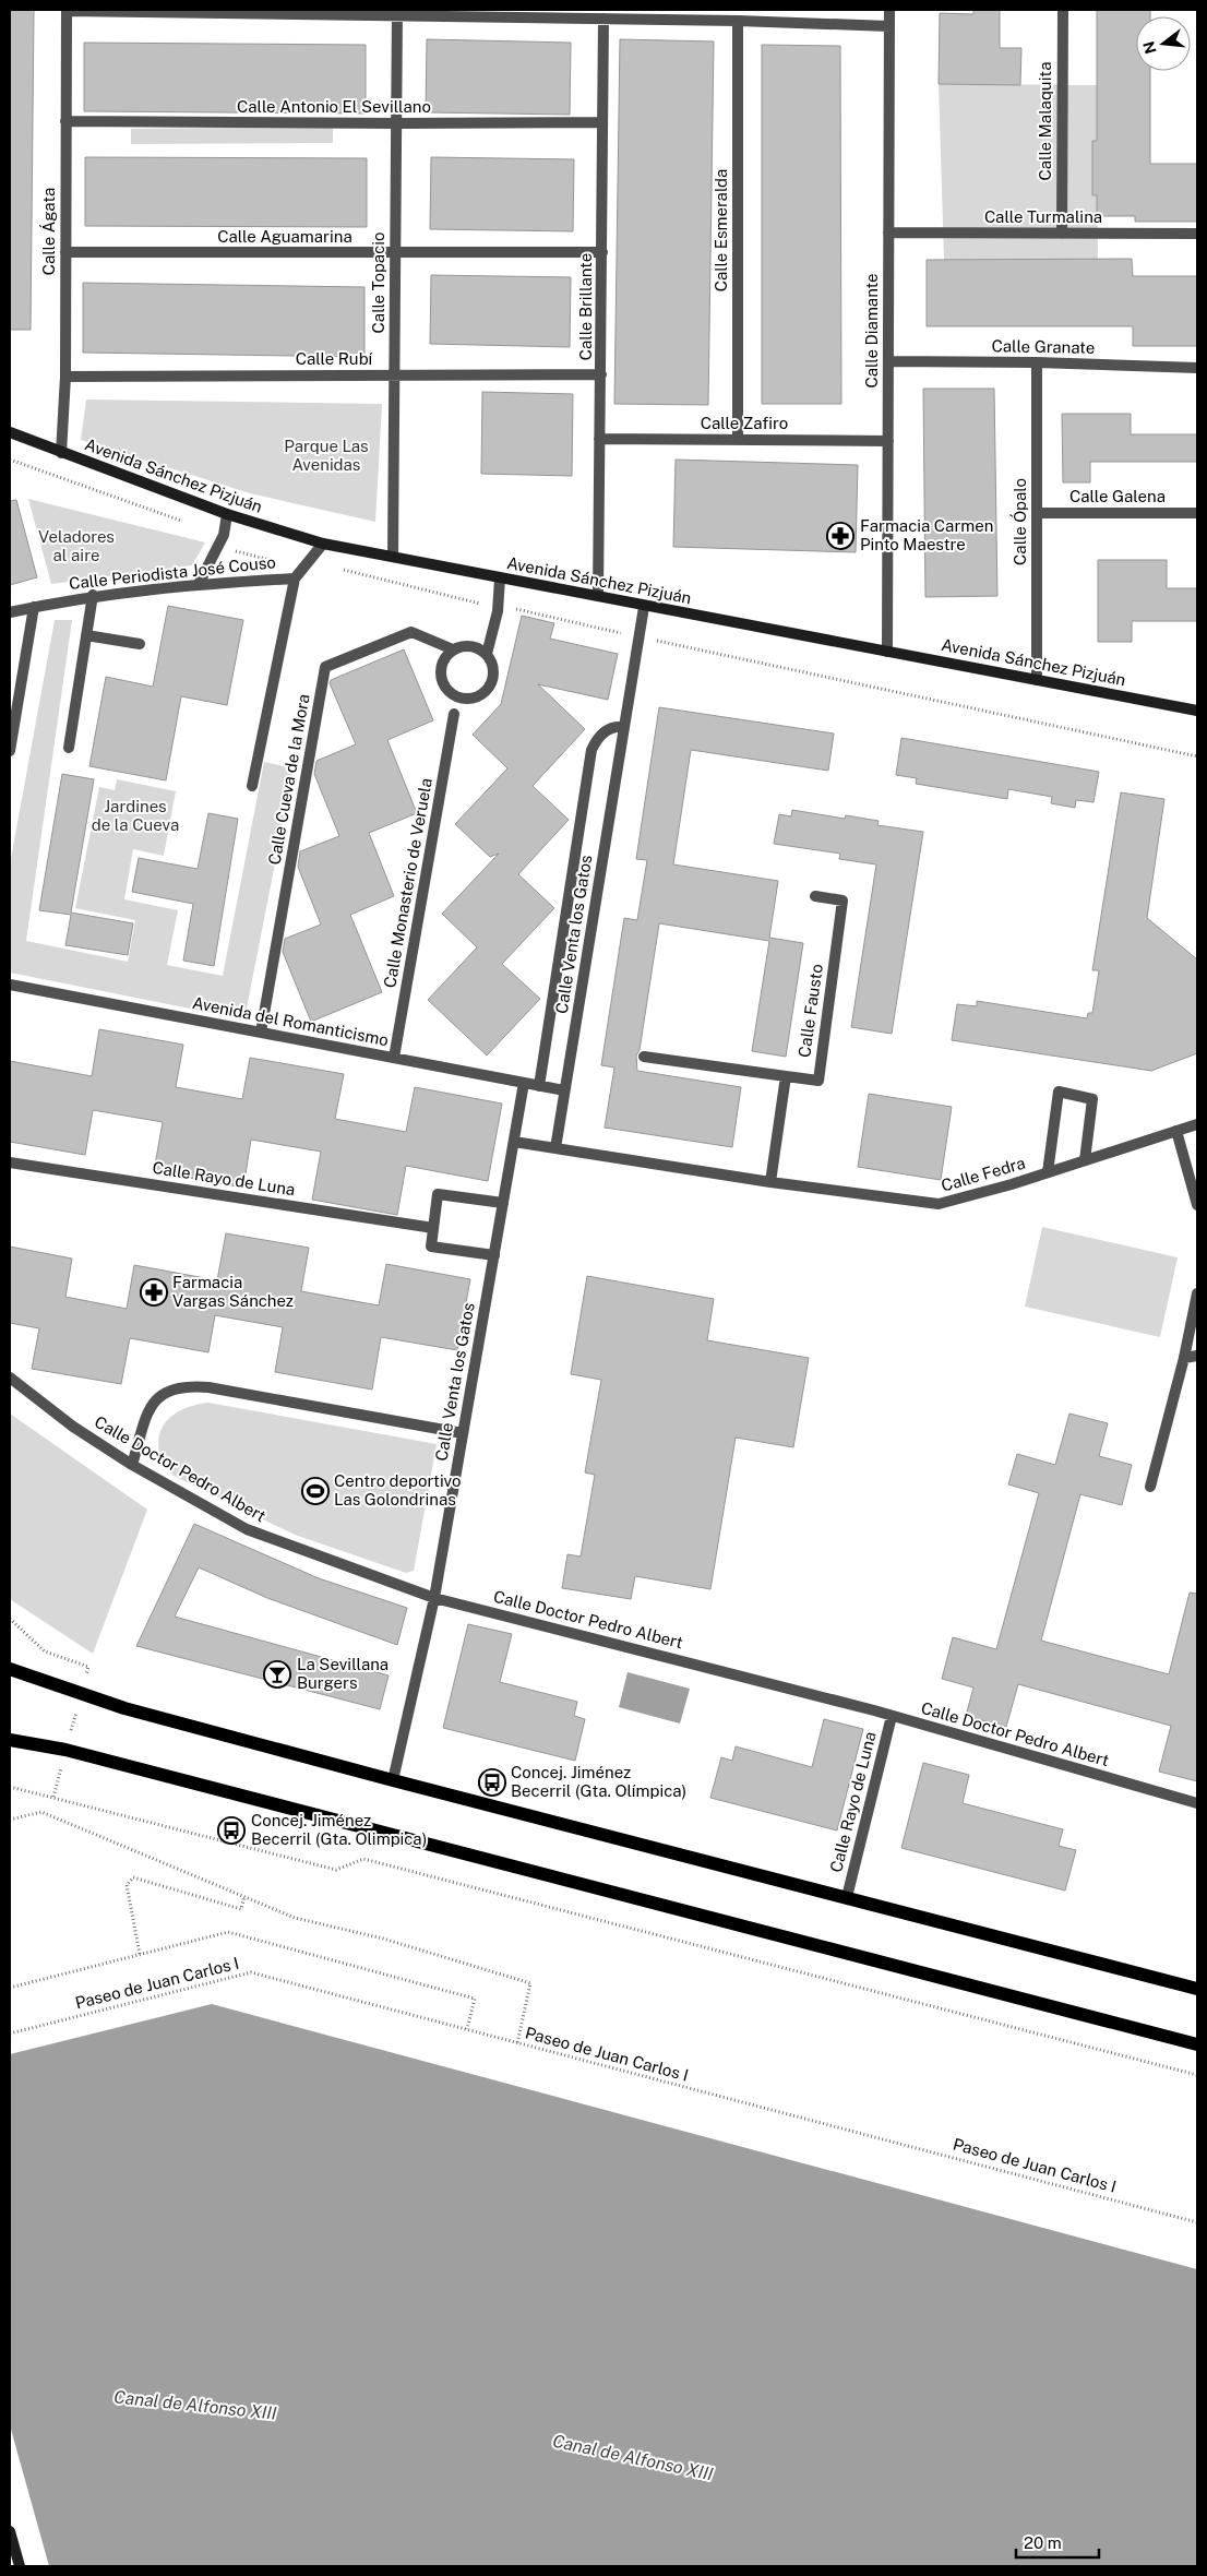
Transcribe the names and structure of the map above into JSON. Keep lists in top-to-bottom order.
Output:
{
  "streets": {
    "street": [
      "Calle Antonio El Sevillano",
      "Calle Malaquita",
      "Calle Turmalina",
      "Calle Esmeralda",
      "Calle Ágata",
      "Calle Aguamarina",
      "Calle Topacio",
      "Calle Brillante",
      "Calle Diamante",
      "Calle Granate",
      "Calle Rubí",
      "Calle Zafiro",
      "Avenida Sánchez Pizjuán",
      "Calle Galena",
      "Calle Ópalo",
      "Calle Periodista José Couso",
      "Calle Cueva de la Mora",
      "Calle Monasterio de Veruela",
      "Calle Venta los Gatos",
      "Calle Fausto",
      "Avenida del Romanticismo",
      "Calle Fedra",
      "Calle Rayo de Luna",
      "Calle Doctor Pedro Albert"
    ],
    "path": ["Paseo de Juan Carlos I"]
  },
  "crossings": [
    ["Calle Antonio El Sevillano", "Calle Ágata"],
    ["Calle Antonio El Sevillano", "Calle Topacio"],
    ["Calle Antonio El Sevillano", "Calle Brillante"],
    ["Calle Malaquita", "Calle Turmalina"],
    ["Calle Turmalina", "Calle Diamante"],
    ["Calle Esmeralda", "Calle Zafiro"],
    ["Calle Ágata", "Calle Aguamarina"],
    ["Calle Ágata", "Calle Rubí"],
    ["Calle Ágata", "Avenida Sánchez Pizjuán"],
    ["Calle Aguamarina", "Calle Topacio"],
    ["Calle Aguamarina", "Calle Brillante"],
    ["Calle Topacio", "Calle Rubí"],
    ["Calle Topacio", "Avenida Sánchez Pizjuán"],
    ["Calle Brillante", "Calle Rubí"],
    ["Calle Brillante", "Calle Zafiro"],
    ["Calle Brillante", "Avenida Sánchez Pizjuán"],
    ["Calle Diamante", "Calle Granate"],
    ["Calle Diamante", "Calle Zafiro"],
    ["Calle Diamante", "Avenida Sánchez Pizjuán"],
    ["Calle Granate", "Calle Ópalo"],
    ["Avenida Sánchez Pizjuán", "Calle Ópalo"],
    ["Avenida Sánchez Pizjuán", "Calle Periodista José Couso"],
    ["Avenida Sánchez Pizjuán", "Calle Venta los Gatos"],
    ["Calle Galena", "Calle Ópalo"],
    ["Calle Periodista José Couso", "Calle Cueva de la Mora"],
    ["Calle Cueva de la Mora", "Avenida del Romanticismo"],
    ["Calle Monasterio de Veruela", "Avenida del Romanticismo"],
    ["Calle Venta los Gatos", "Avenida del Romanticismo"],
    ["Calle Venta los Gatos", "Calle Doctor Pedro Albert"],
    ["Calle Fausto", "Calle Fedra"],
    ["Calle Rayo de Luna", "Calle Doctor Pedro Albert"]
  ],
  "water": ["Canal de Alfonso XIII"],
  "parks": ["Parque Las Avenidas", "Veladores al aire", "Jardines de la Cueva"],
  "places": {
    "pharmacy": ["Farmacia Carmen Pinto Maestre", "Farmacia Vargas Sánchez"],
    "sports": ["Centro deportivo Las Golondrinas"],
    "bar": ["La Sevillana Burgers"],
    "bus stop": ["Concej. Jiménez Becerril (Gta. Olímpica)", "Concej. Jiménez Becerril (Gta. Olimpica)"]
  },
  "scale_bar": "20 m",
  "north": "left"
}
